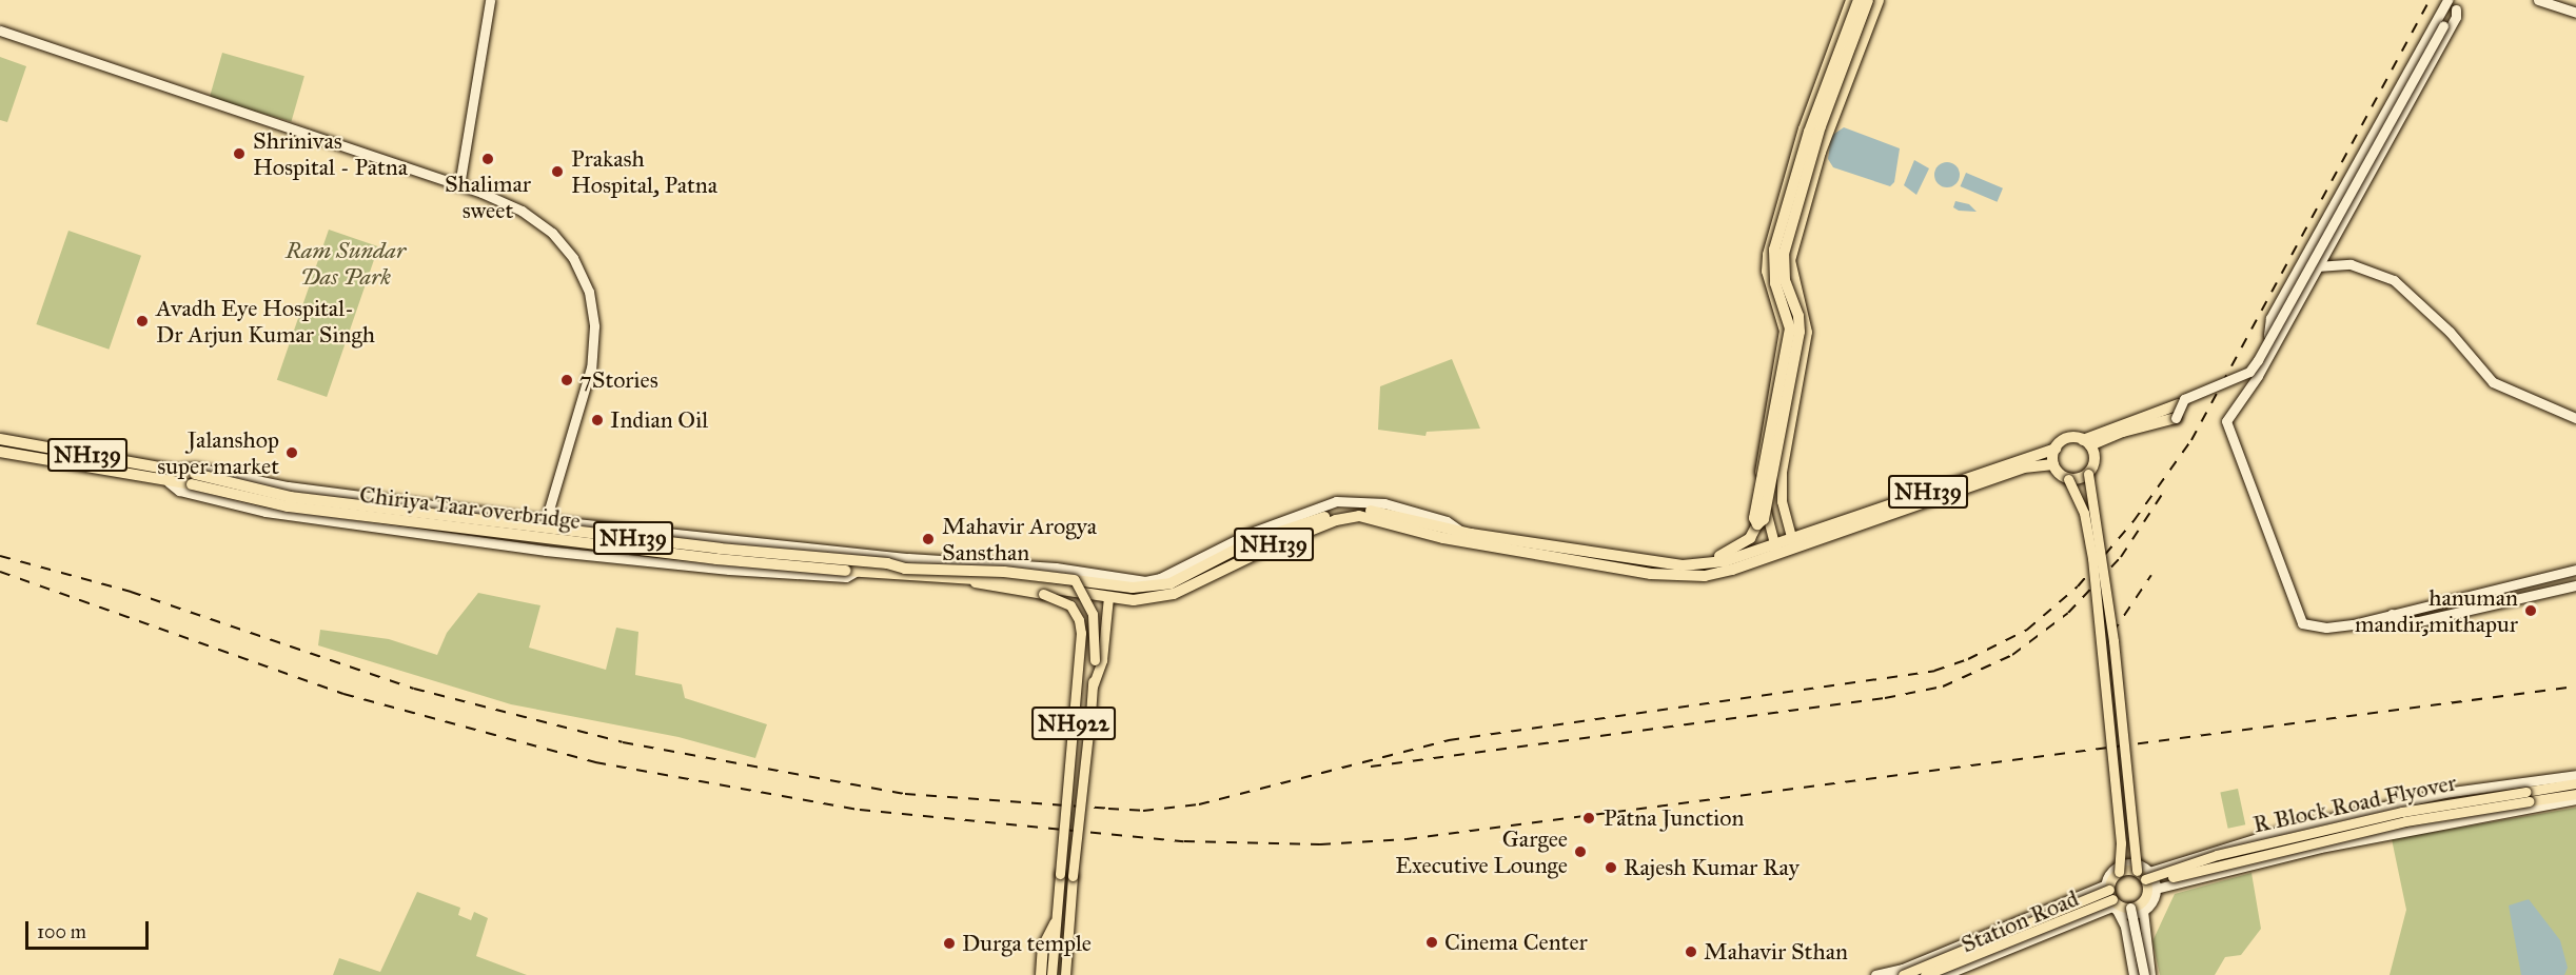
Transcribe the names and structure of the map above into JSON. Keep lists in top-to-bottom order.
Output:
{
  "streets": {
    "highway": ["NH139", "Chiriya Taar overbridge", "NH922"],
    "main road": ["R Block Road Flyover"],
    "street": ["Station Road"]
  },
  "crossings": [
    ["NH139", "Chiriya Taar overbridge"],
    ["Chiriya Taar overbridge", "NH922"]
  ],
  "parks": ["Ram Sundar Das Park"],
  "places": [
    "Shrinivas Hospital - Patna",
    "Shalimar sweet",
    "Prakash Hospital, Patna",
    "Avadh Eye Hospital- Dr Arjun Kumar Singh",
    "7Stories",
    "Indian Oil",
    "Jalanshop super market",
    "Mahavir Arogya Sansthan",
    "hanuman mandir,mithapur",
    "Patna Junction",
    "Gargee Executive Lounge",
    "Rajesh Kumar Ray",
    "Cinema Center",
    "Durga temple",
    "Mahavir Sthan"
  ],
  "scale_bar": "100 m"
}
